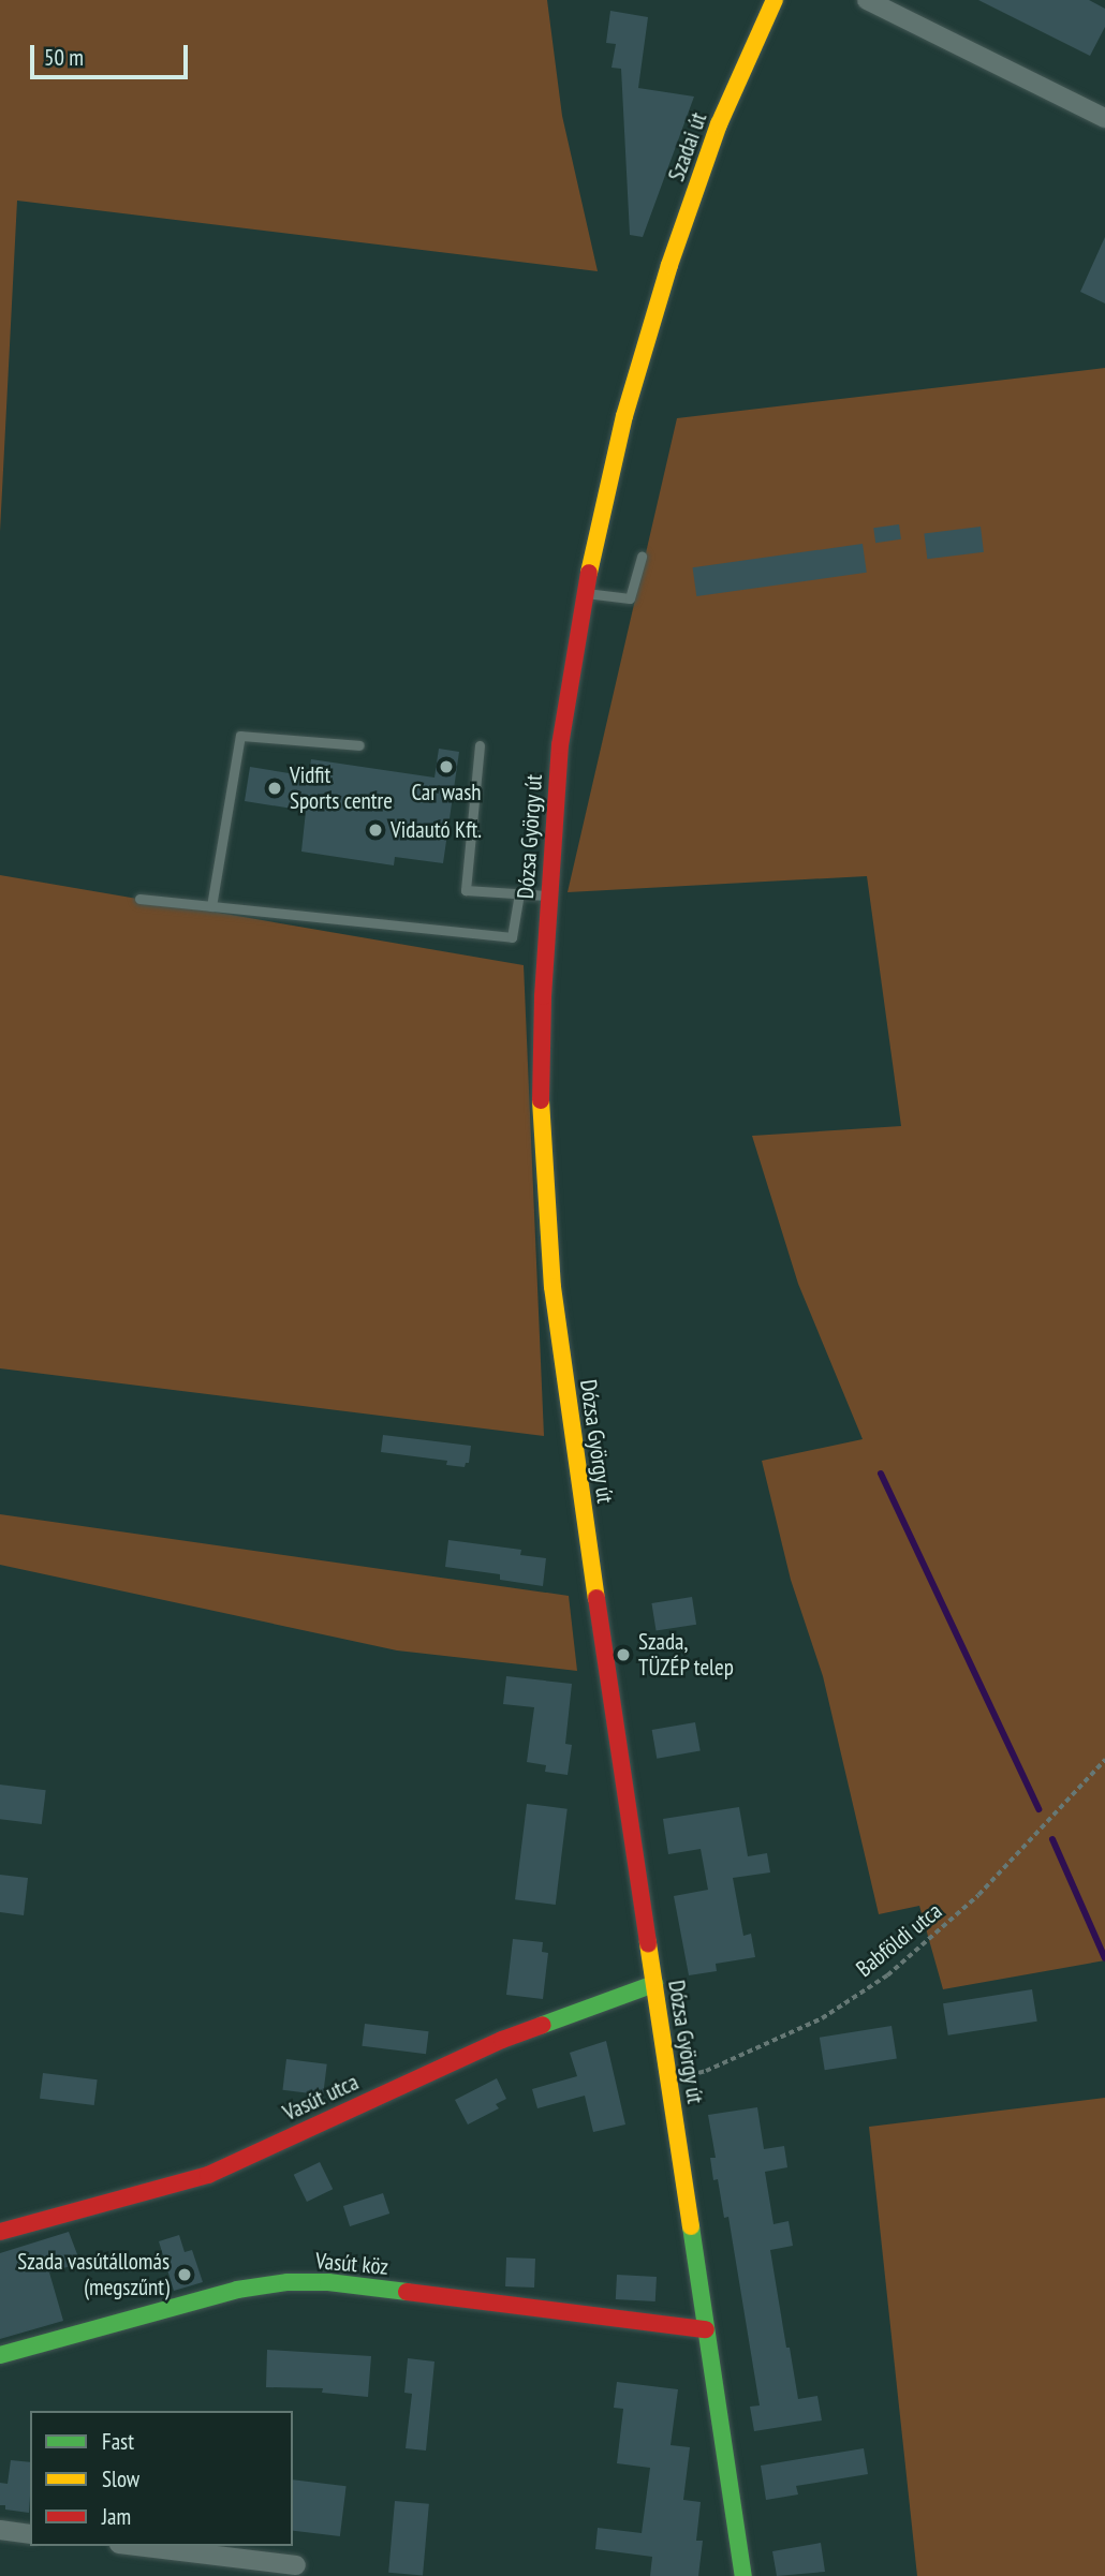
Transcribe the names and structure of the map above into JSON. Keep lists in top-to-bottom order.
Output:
{
  "streets": {
    "main road": [
      "Szadai út",
      "Dózsa György út",
      "Vasút utca",
      "Vasút köz"
    ],
    "path": ["Babföldi utca"]
  },
  "crossings": [
    ["Szadai út", "Dózsa György út"],
    ["Dózsa György út", "Babföldi utca"],
    ["Dózsa György út", "Vasút utca"],
    ["Dózsa György út", "Vasút köz"]
  ],
  "places": [
    "Car wash",
    "Vidfit Sports centre",
    "Vidautó Kft.",
    "Szada, TÜZÉP telep",
    "Szada vasútállomás (megszűnt)"
  ],
  "legend": ["Fast", "Slow", "Jam"],
  "scale_bar": "50 m"
}
